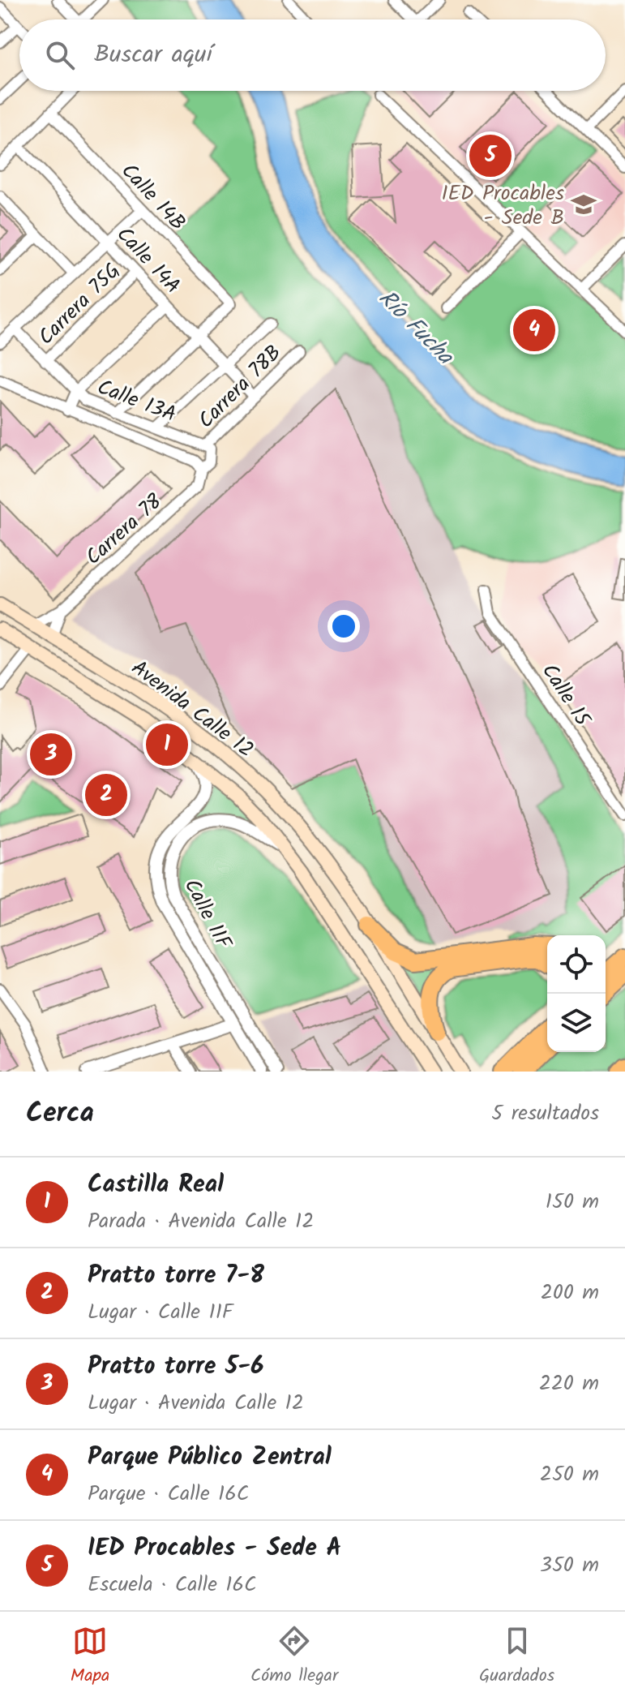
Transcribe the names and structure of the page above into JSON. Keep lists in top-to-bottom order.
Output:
{
  "streets": {
    "main road": ["Avenida Calle 12"],
    "street": [
      "Calle 14B",
      "Calle 14A",
      "Carrera 75G",
      "Carrera 78B",
      "Calle 13A",
      "Carrera 78",
      "Calle 15",
      "Calle 11F"
    ]
  },
  "crossings": [
    ["Calle 14B", "Calle 14A"],
    ["Calle 14A", "Carrera 75G"],
    ["Calle 14A", "Carrera 78B"],
    ["Carrera 75G", "Calle 13A"],
    ["Carrera 78B", "Calle 13A"],
    ["Carrera 78", "Avenida Calle 12"],
    ["Avenida Calle 12", "Calle 11F"]
  ],
  "water": ["Río Fucha"],
  "places": {
    "school or university": ["IED Procables - Sede B"]
  },
  "page": {
    "search": "Buscar aquí",
    "pins": [
      "5",
      "4",
      "1",
      "3",
      "2"
    ],
    "heading": ["Cerca", "5 resultados"],
    "list": [
      {
        "mark": "1",
        "name": "Castilla Real",
        "note": "Parada · Avenida Calle 12",
        "value": "150 m"
      },
      {
        "mark": "2",
        "name": "Pratto torre 7-8",
        "note": "Lugar · Calle 11F",
        "value": "200 m"
      },
      {
        "mark": "3",
        "name": "Pratto torre 5-6",
        "note": "Lugar · Avenida Calle 12",
        "value": "220 m"
      },
      {
        "mark": "4",
        "name": "Parque Público Zentral",
        "note": "Parque · Calle 16C",
        "value": "250 m"
      },
      {
        "mark": "5",
        "name": "IED Procables - Sede A",
        "note": "Escuela · Calle 16C",
        "value": "350 m"
      }
    ],
    "nav": ["Mapa", "Cómo llegar", "Guardados"]
  }
}
